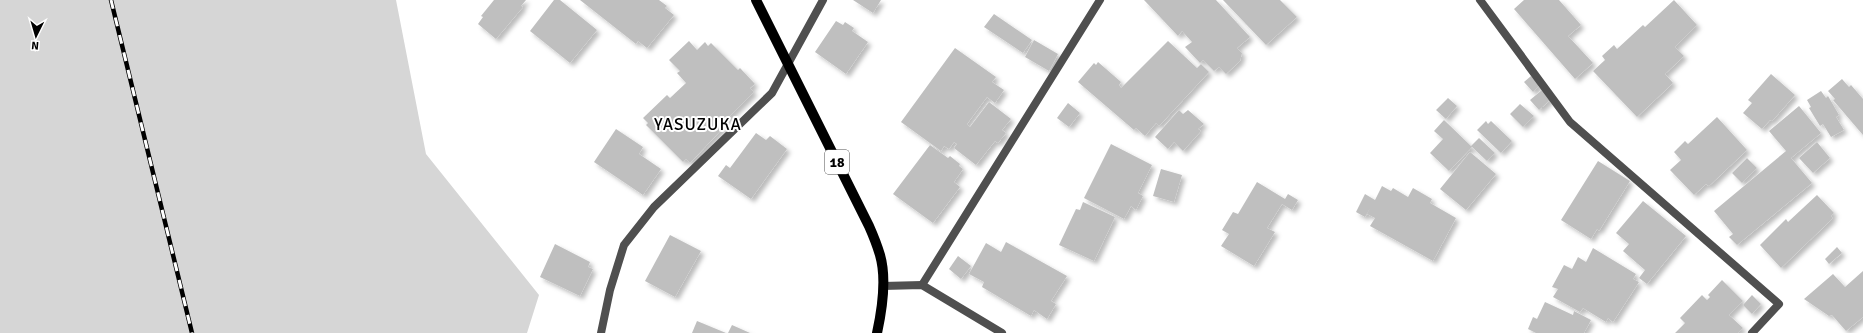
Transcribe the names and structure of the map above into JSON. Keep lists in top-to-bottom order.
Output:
{
  "streets": {
    "main road": ["18"]
  },
  "districts": ["YASUZUKA"],
  "north": "bottom"
}
